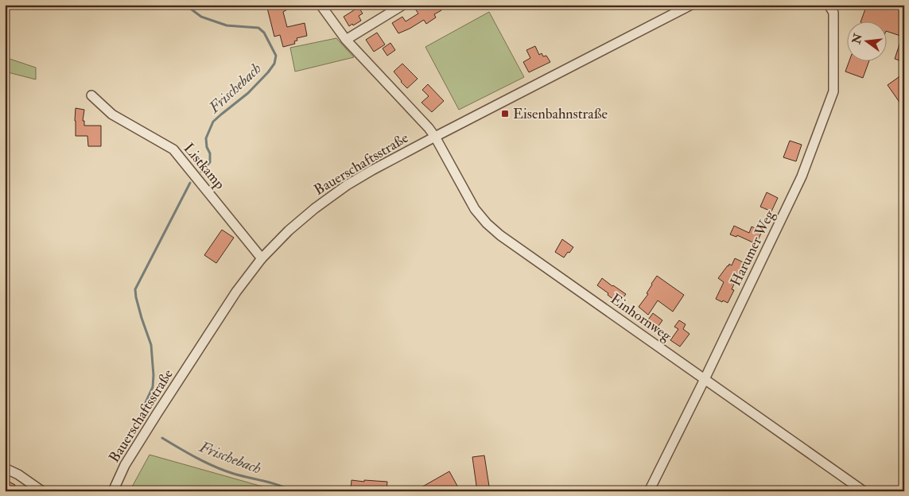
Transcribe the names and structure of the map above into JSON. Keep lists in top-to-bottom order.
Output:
{
  "streets": {
    "street": [
      "Bauerschaftsstraße",
      "Listkamp",
      "Harumer Weg",
      "Einhornweg"
    ]
  },
  "crossings": [
    ["Bauerschaftsstraße", "Listkamp"],
    ["Bauerschaftsstraße", "Einhornweg"],
    ["Harumer Weg", "Einhornweg"]
  ],
  "water": ["Frischebach"],
  "places": {
    "transit": ["Eisenbahnstraße"]
  },
  "north": "left"
}
